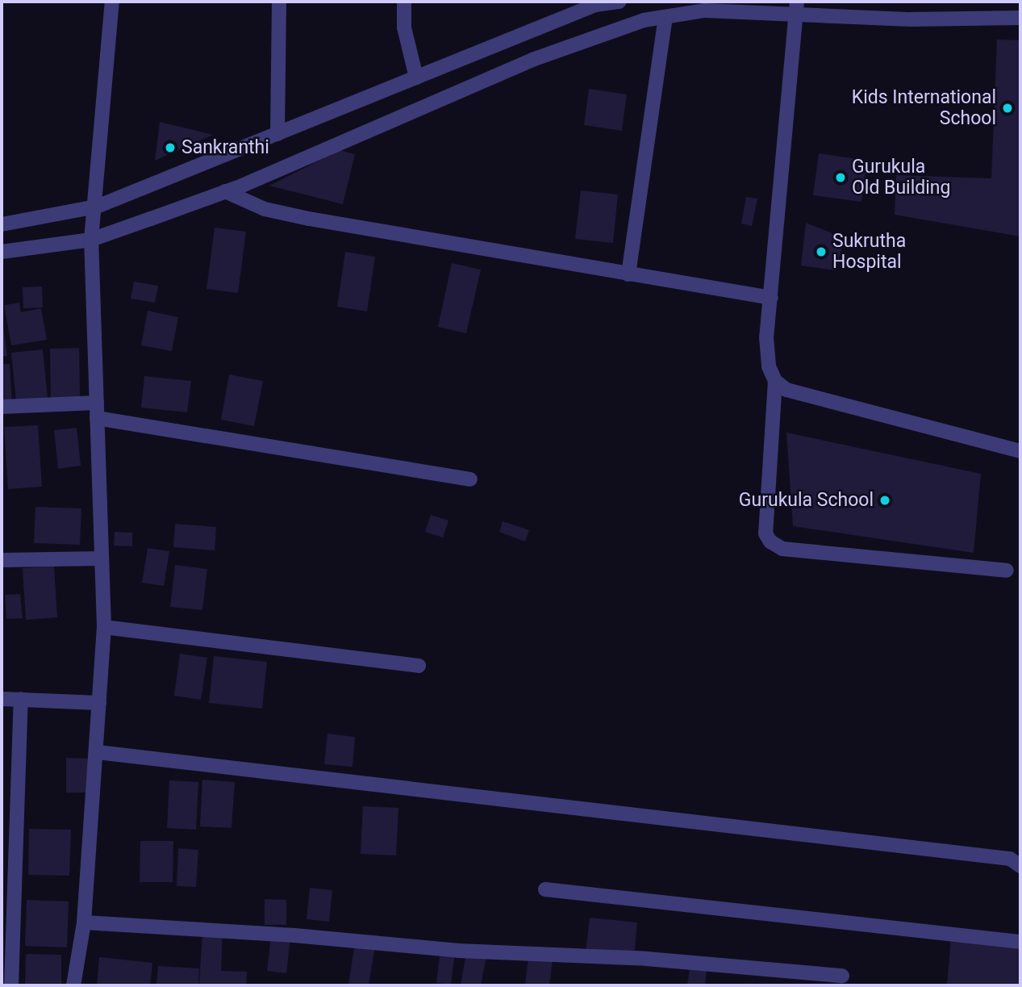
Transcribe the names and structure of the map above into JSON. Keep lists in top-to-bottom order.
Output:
{
  "places": [
    "Kids International School",
    "Sankranthi",
    "Gurukula Old Building",
    "Sukrutha Hospital",
    "Gurukula School"
  ]
}
